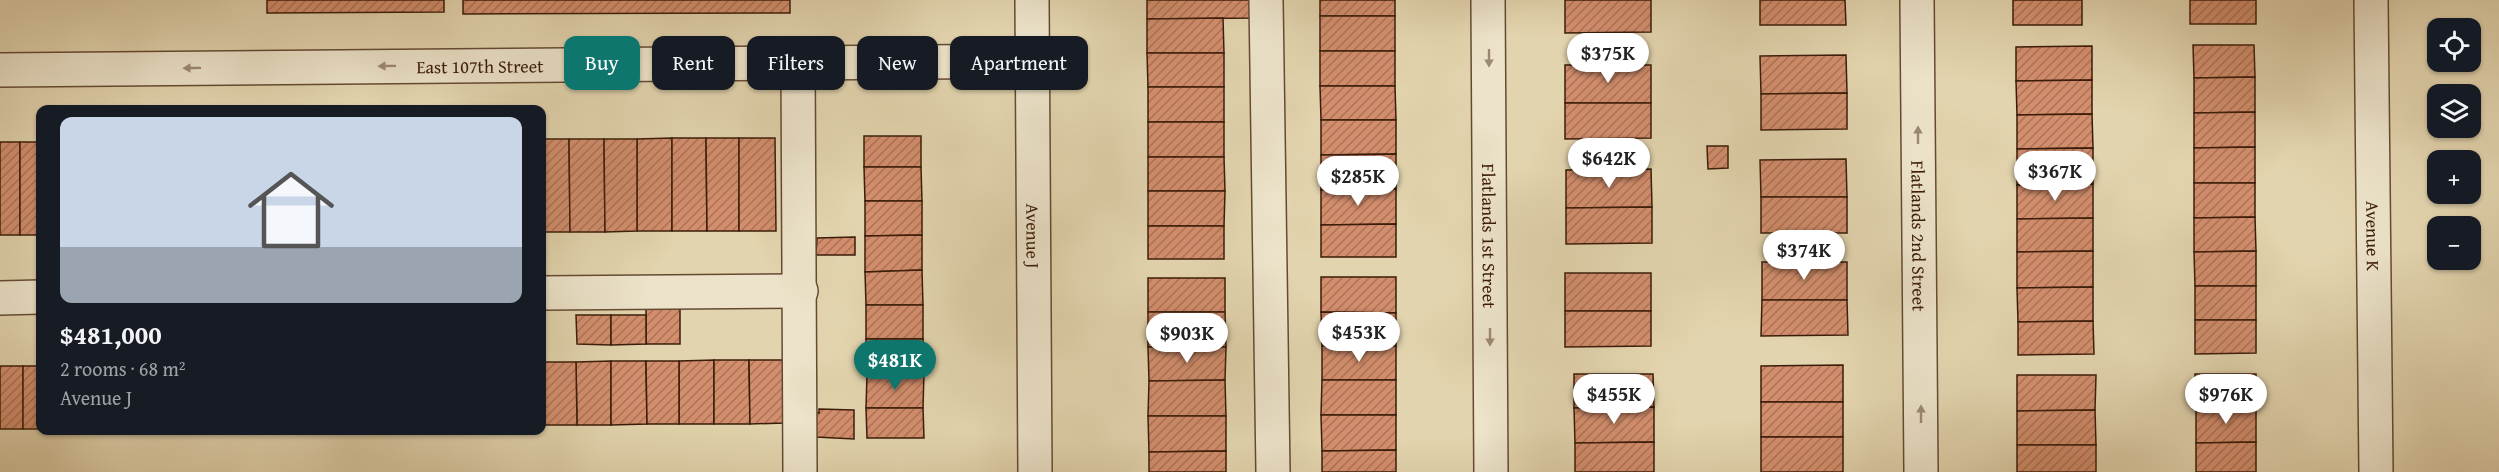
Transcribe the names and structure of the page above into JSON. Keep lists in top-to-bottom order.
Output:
{
  "streets": {
    "street": [
      "East 107th Street",
      "Avenue J",
      "Flatlands 1st Street",
      "Flatlands 2nd Street",
      "Avenue K"
    ]
  },
  "one_way": ["Flatlands 2nd Street"],
  "page": {
    "map_buttons": ["+", "−"],
    "price": [
      "$375K",
      "$642K",
      "$367K",
      "$285K",
      "$374K",
      "$453K",
      "$903K",
      "$481K",
      "$455K",
      "$976K"
    ],
    "chip": [
      "Buy",
      "Rent",
      "Filters",
      "New",
      "Apartment"
    ],
    "list": [
      {
        "name": "$481,000",
        "note": "2 rooms · 68 m² · Avenue J"
      }
    ]
  }
}
